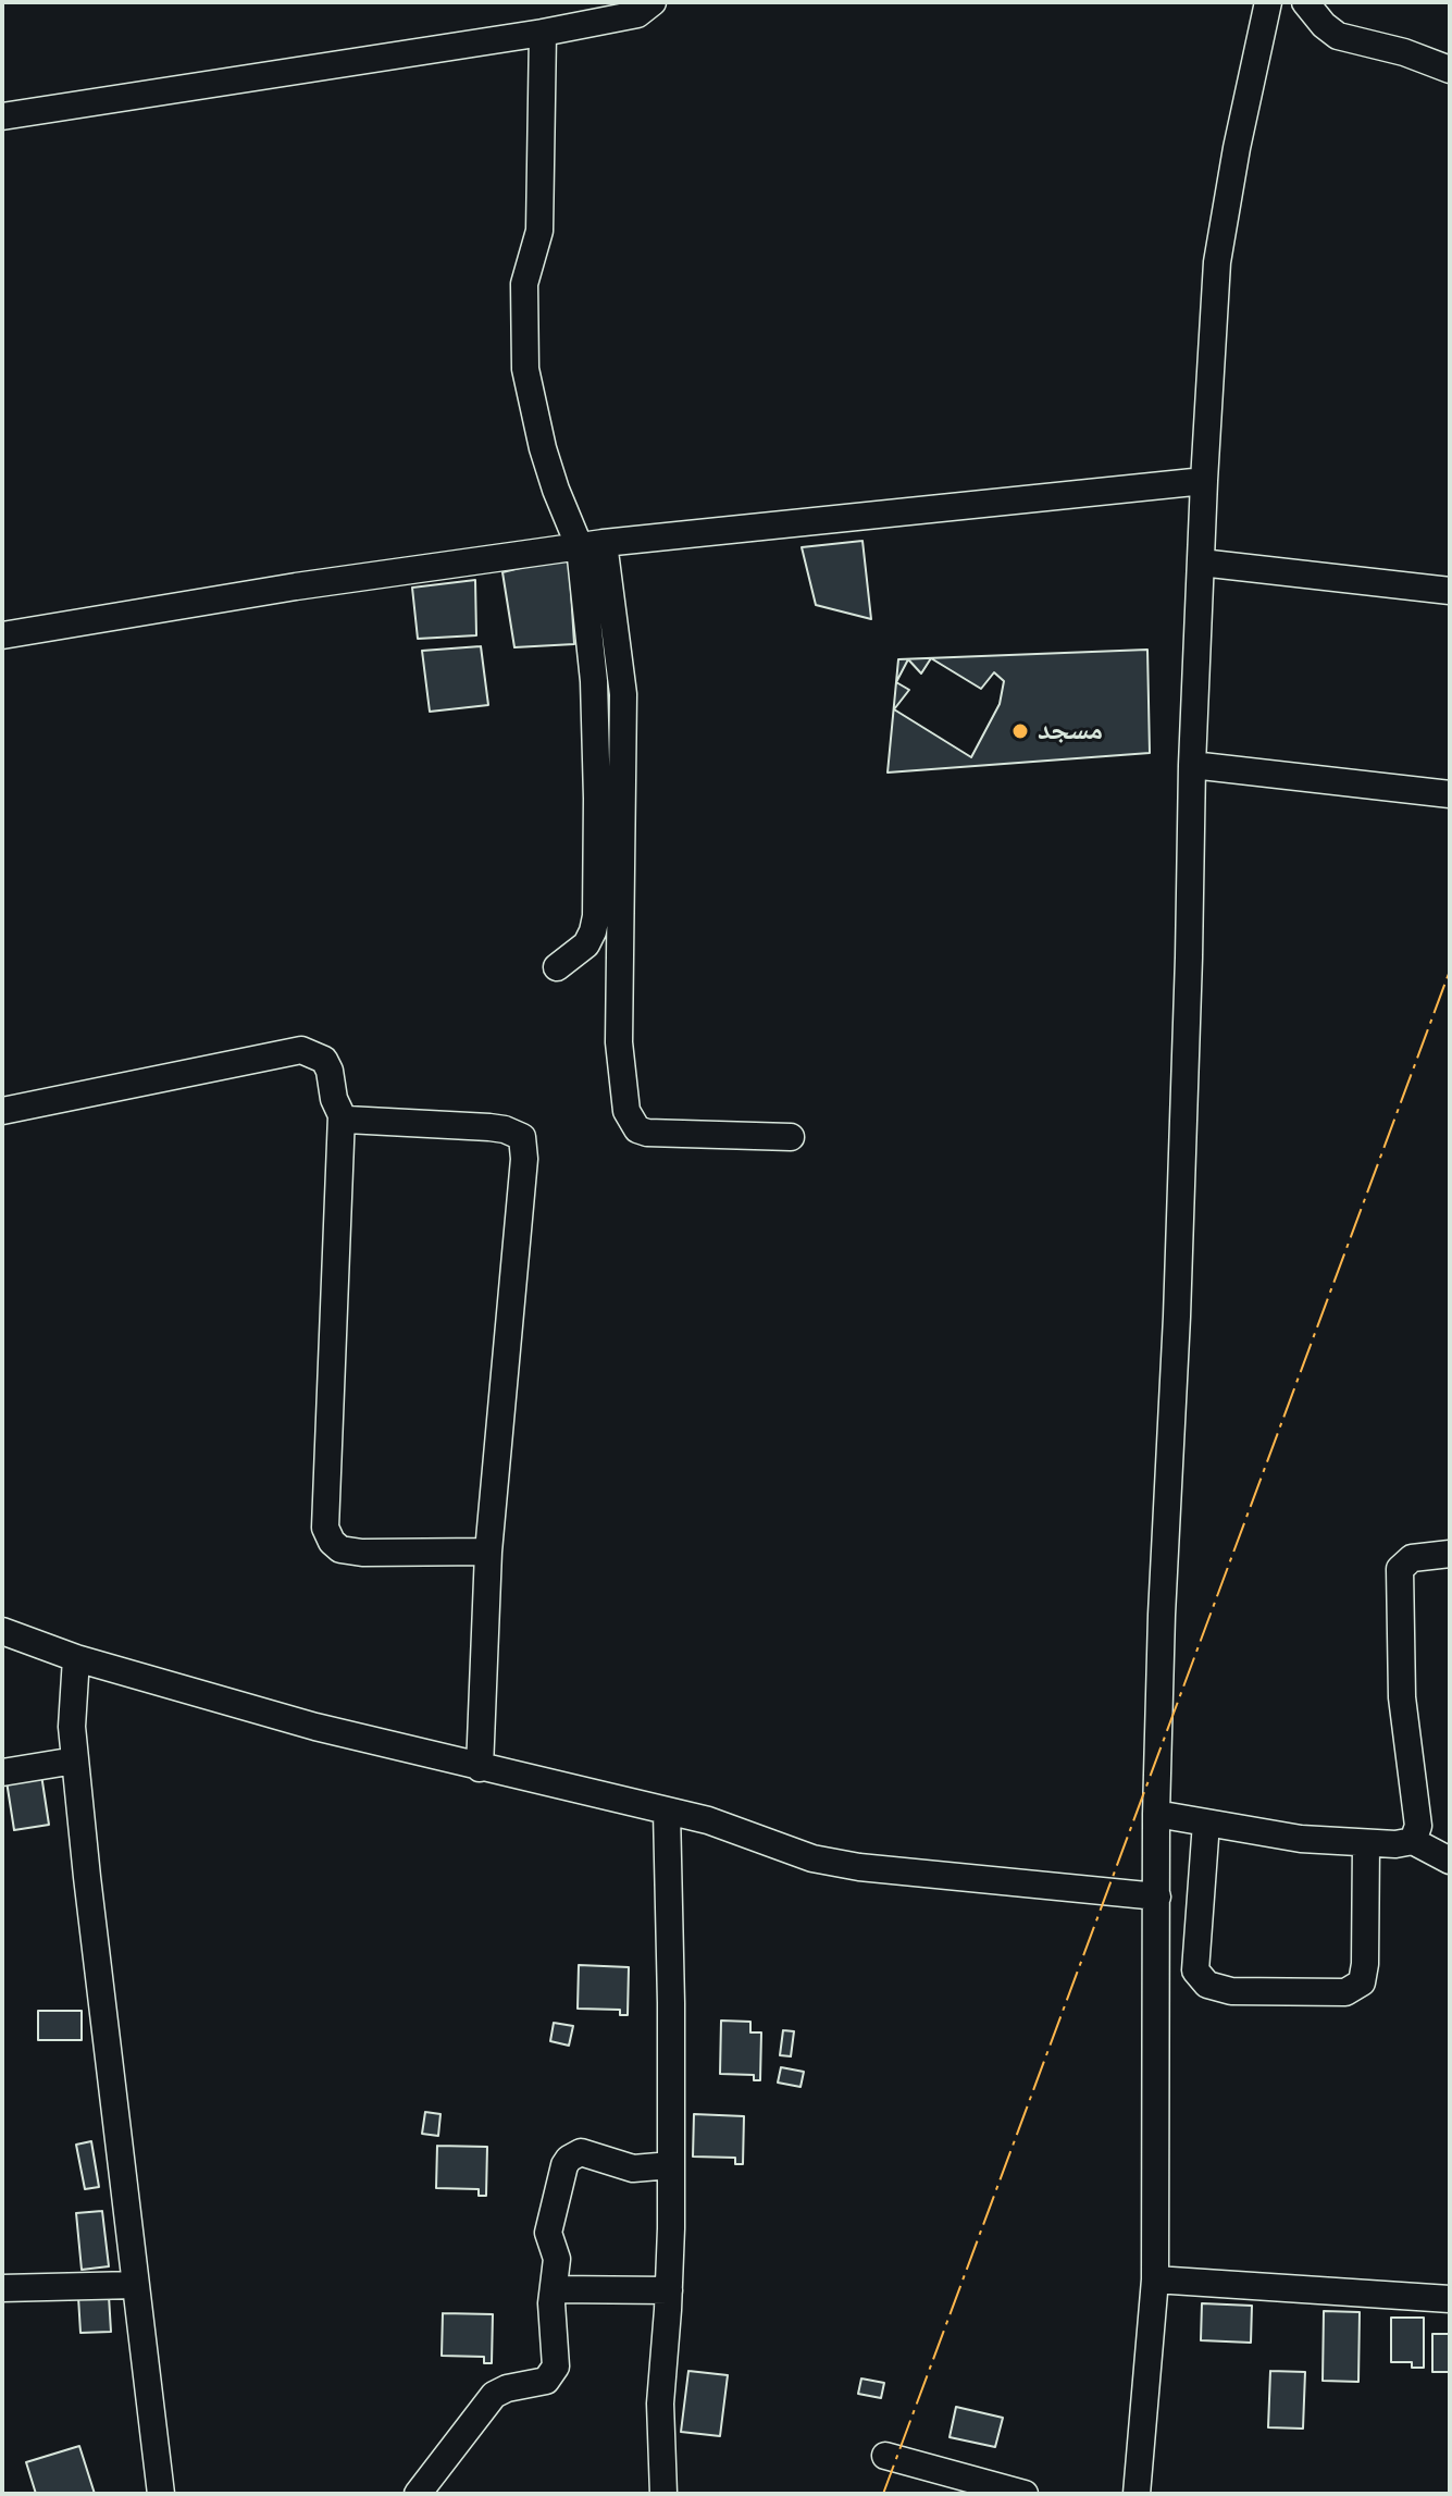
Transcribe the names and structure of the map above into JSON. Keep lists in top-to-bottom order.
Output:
{
  "places": ["مسجد"]
}
